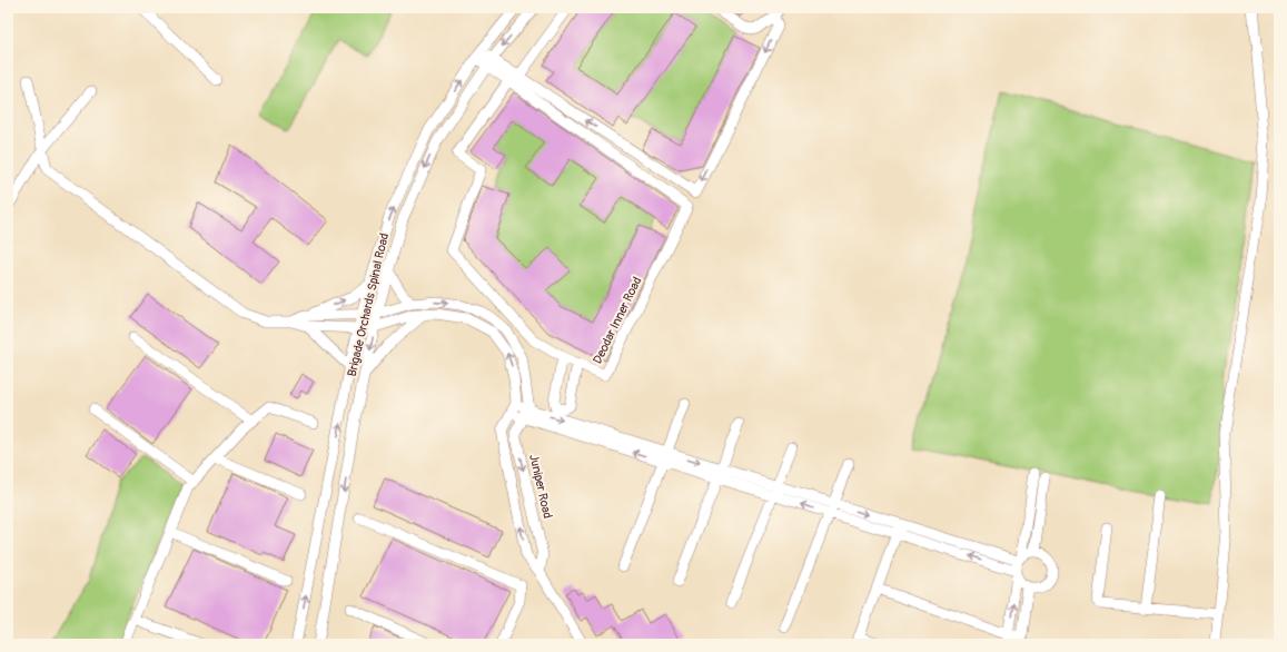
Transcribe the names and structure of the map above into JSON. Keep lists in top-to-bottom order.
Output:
{
  "streets": {
    "street": ["Brigade Orchards Spinal Road", "Deodar Inner Road", "Juniper Road"]
  }
}
